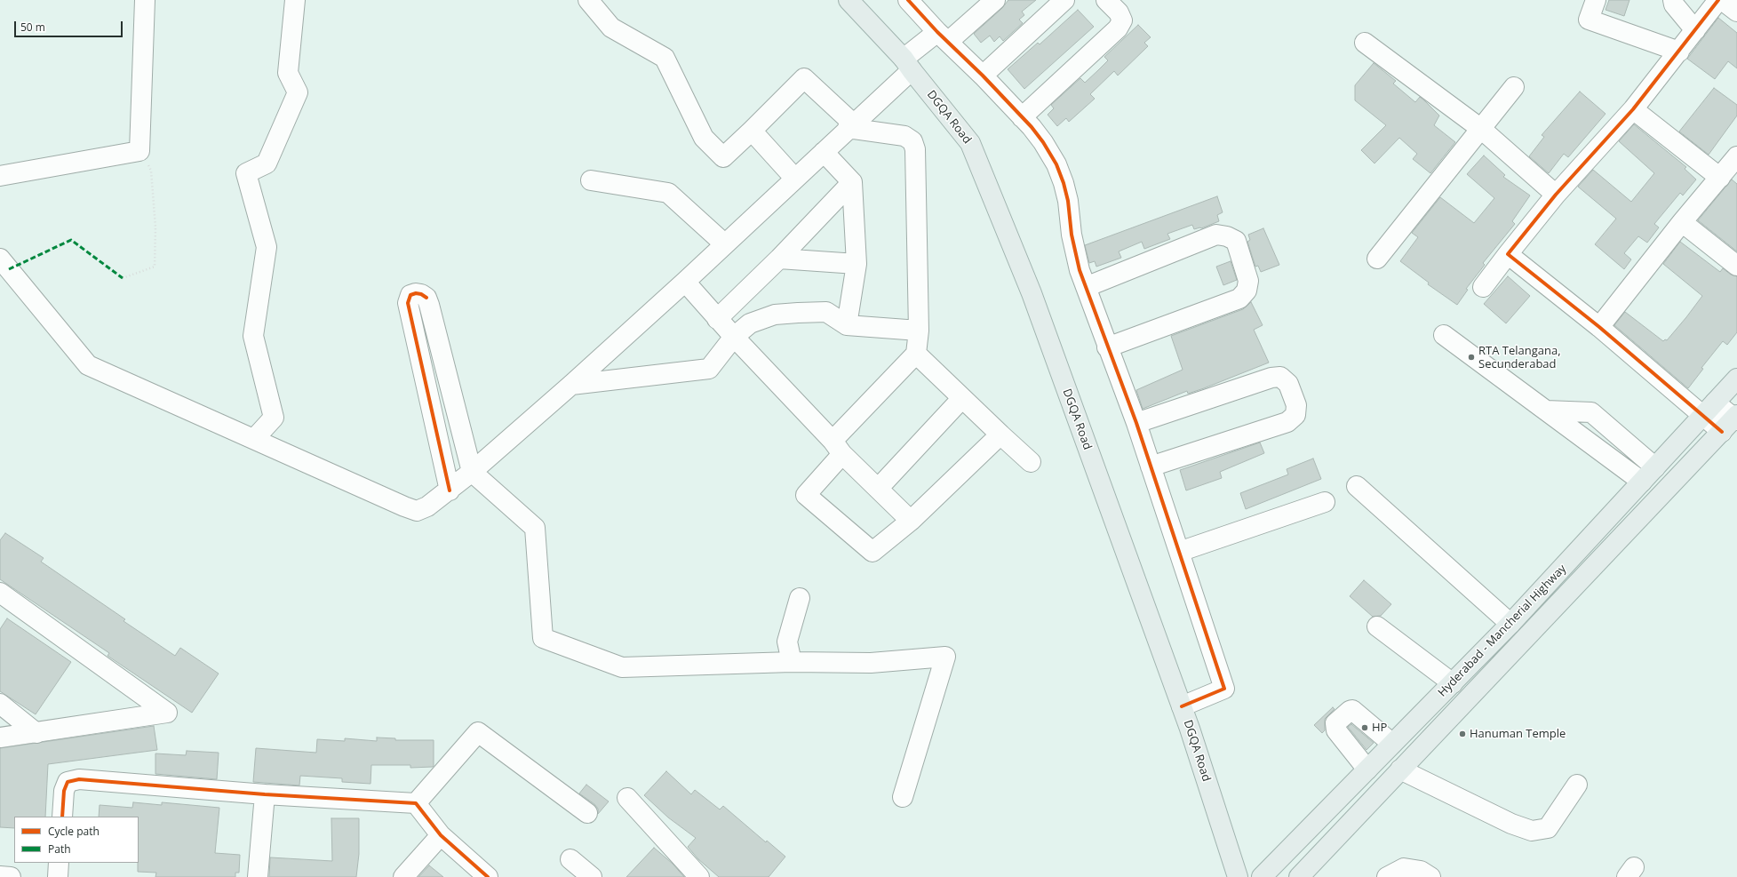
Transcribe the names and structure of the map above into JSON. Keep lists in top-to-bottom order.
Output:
{
  "streets": {
    "main road": ["DGQA Road", "Hyderabad - Mancherial Highway"]
  },
  "places": ["RTA Telangana, Secunderabad", "HP", "Hanuman Temple"],
  "legend": ["Cycle path", "Path"],
  "scale_bar": "50 m"
}
